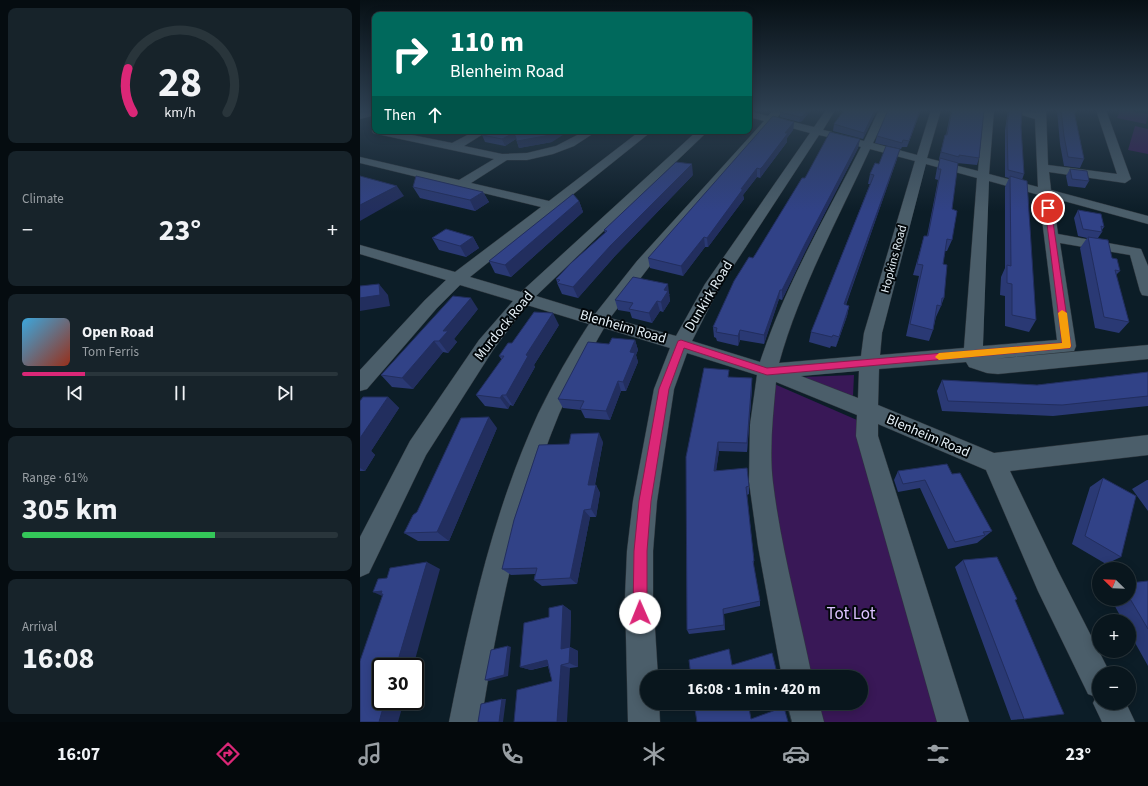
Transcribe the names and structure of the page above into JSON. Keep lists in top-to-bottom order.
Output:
{
  "streets": {
    "street": [
      "Hopkins Road",
      "Dunkirk Road",
      "Murdock Road",
      "Blenheim Road"
    ]
  },
  "crossings": [
    ["Hopkins Road", "Blenheim Road"],
    ["Dunkirk Road", "Blenheim Road"],
    ["Murdock Road", "Blenheim Road"]
  ],
  "parks": ["Tot Lot"],
  "north": "top left",
  "page": {
    "turn": ["110 m", "Blenheim Road"],
    "then": "Then",
    "tile": [
      "Climate",
      ["Range · 61%", "305 km"],
      ["Arrival", "16:08"]
    ],
    "heat": ["−", "23°", "+"],
    "song": ["Open Road", "Tom Ferris"],
    "map_buttons": ["+", "−"],
    "limit": "30",
    "trip": "16:08 · 1 min · 420 m",
    "tabs": ["16:07", "23°"],
    "gauge": ["28", "km/h"]
  }
}
